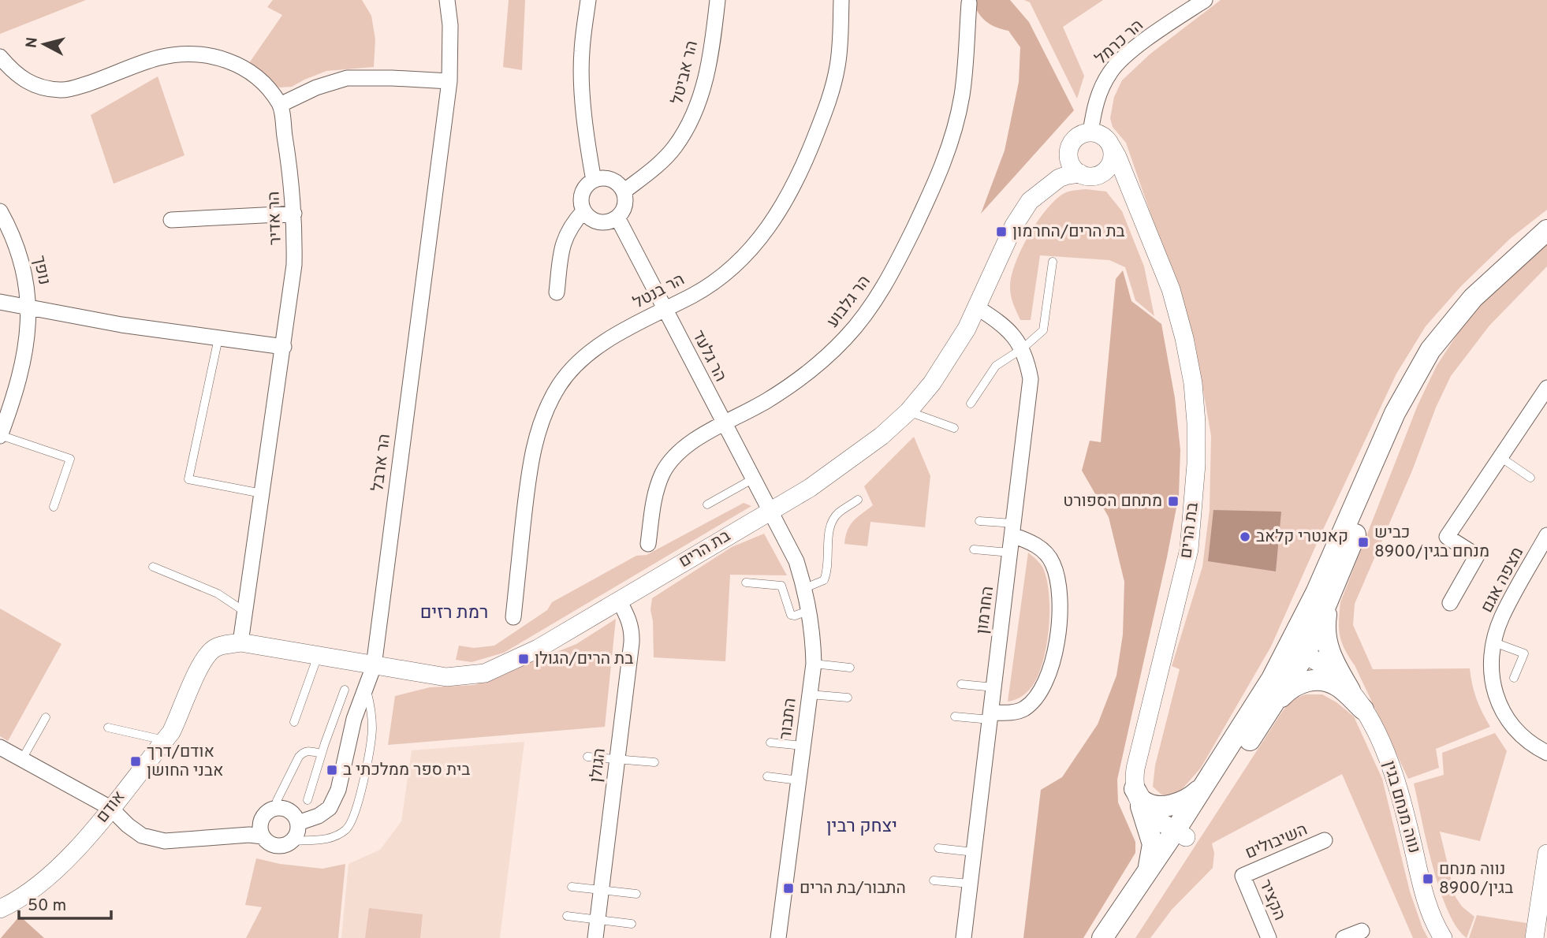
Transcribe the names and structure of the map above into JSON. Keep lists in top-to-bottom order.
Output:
{
  "streets": {
    "street": [
      "הר כרמל",
      "הר אביטל",
      "הר אדיר",
      "נופך",
      "הר בנטל",
      "הר גלבוע",
      "הר גלעד",
      "הר ארבל",
      "בת הרים",
      "מצפה אגם",
      "החרמון",
      "התבור",
      "הגולן",
      "אודם",
      "נווה מנחם בגין",
      "השיבולים",
      "הקציר"
    ]
  },
  "crossings": [
    ["הר כרמל", "בת הרים"],
    ["הר אביטל", "הר גלעד"],
    ["הר אדיר", "בת הרים"],
    ["הר אדיר", "אודם"],
    ["הר בנטל", "הר גלעד"],
    ["הר גלבוע", "הר גלעד"],
    ["הר גלעד", "בת הרים"],
    ["הר גלעד", "התבור"],
    ["הר ארבל", "בת הרים"],
    ["בת הרים", "החרמון"],
    ["בת הרים", "התבור"],
    ["בת הרים", "הגולן"],
    ["בת הרים", "אודם"],
    ["השיבולים", "הקציר"]
  ],
  "districts": ["רמת רזים", "יצחק רבין"],
  "places": {
    "transit": [
      "בת הרים/החרמון",
      "מתחם הספורט",
      "כביש 8900/מנחם בגין",
      "בת הרים/הגולן",
      "אודם/דרך אבני החושן",
      "בית ספר ממלכתי ב",
      "נווה מנחם בגין/8900",
      "התבור/בת הרים"
    ],
    "other": ["קאנטרי קלאב"]
  },
  "scale_bar": "50 m",
  "north": "left"
}
